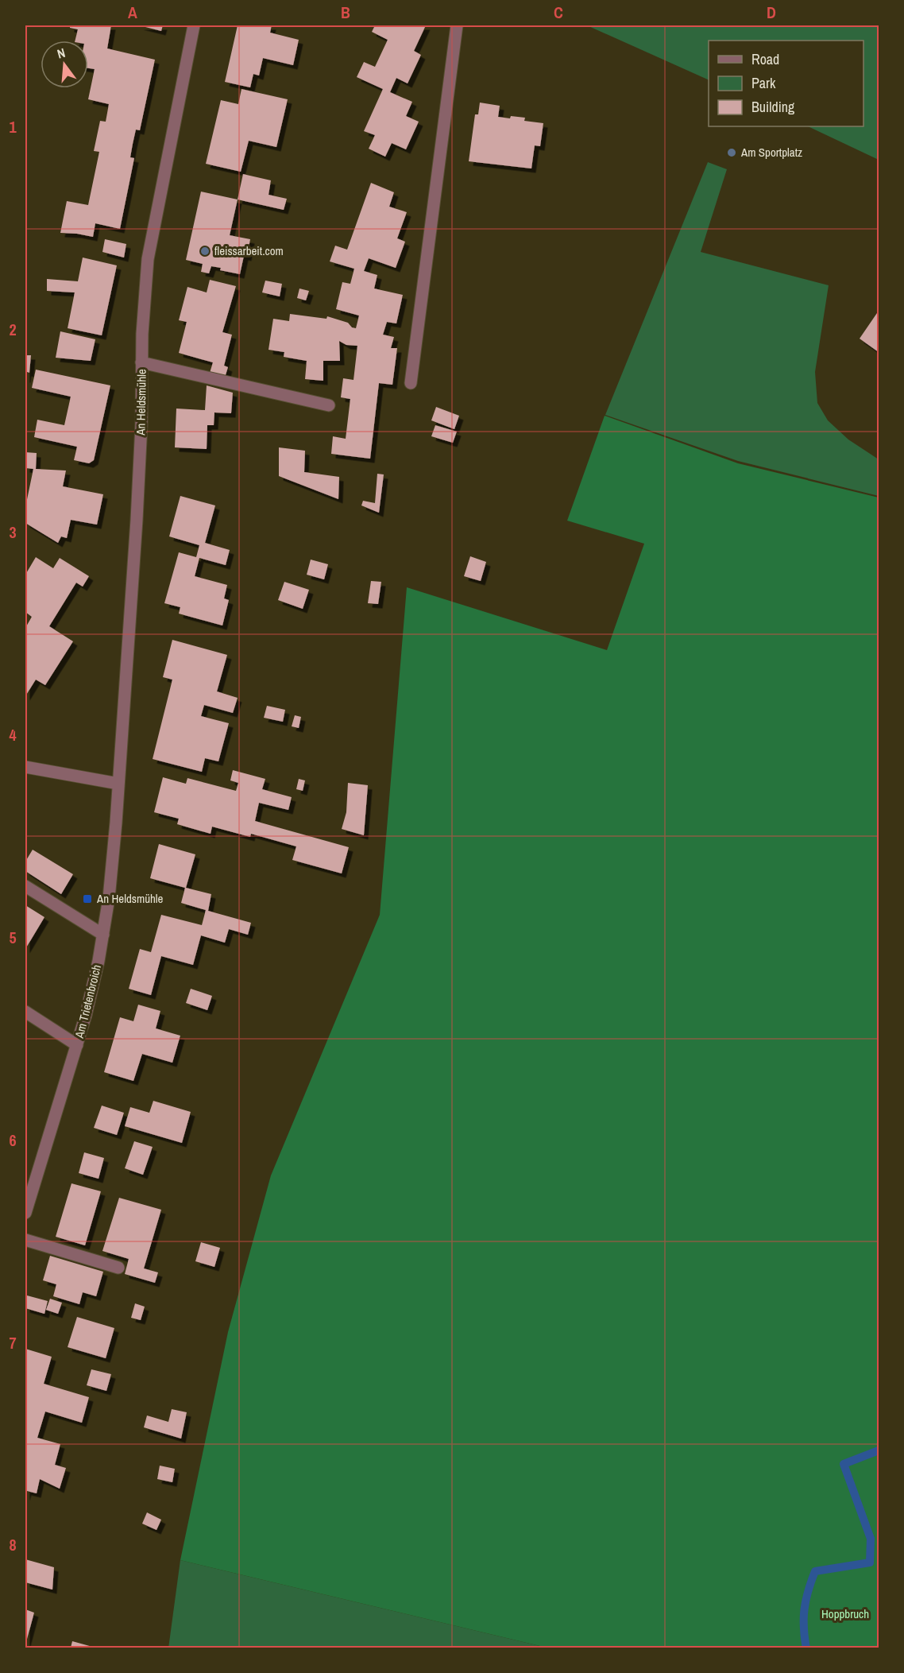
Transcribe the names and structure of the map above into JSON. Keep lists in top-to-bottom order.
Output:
{
  "streets": {
    "street": ["An Heldsmühle", "Am Trietenbroich"]
  },
  "crossings": [
    ["An Heldsmühle", "Am Trietenbroich"]
  ],
  "parks": ["Hoppbruch"],
  "places": {
    "other": ["Am Sportplatz", "fleissarbeit.com"],
    "transit": ["An Heldsmühle"]
  },
  "legend": ["Road", "Park", "Building"],
  "north": "top",
  "grid": {
    "columns": [
      "A",
      "B",
      "C",
      "D"
    ],
    "rows": [
      "1",
      "2",
      "3",
      "4",
      "5",
      "6",
      "7",
      "8"
    ]
  }
}
